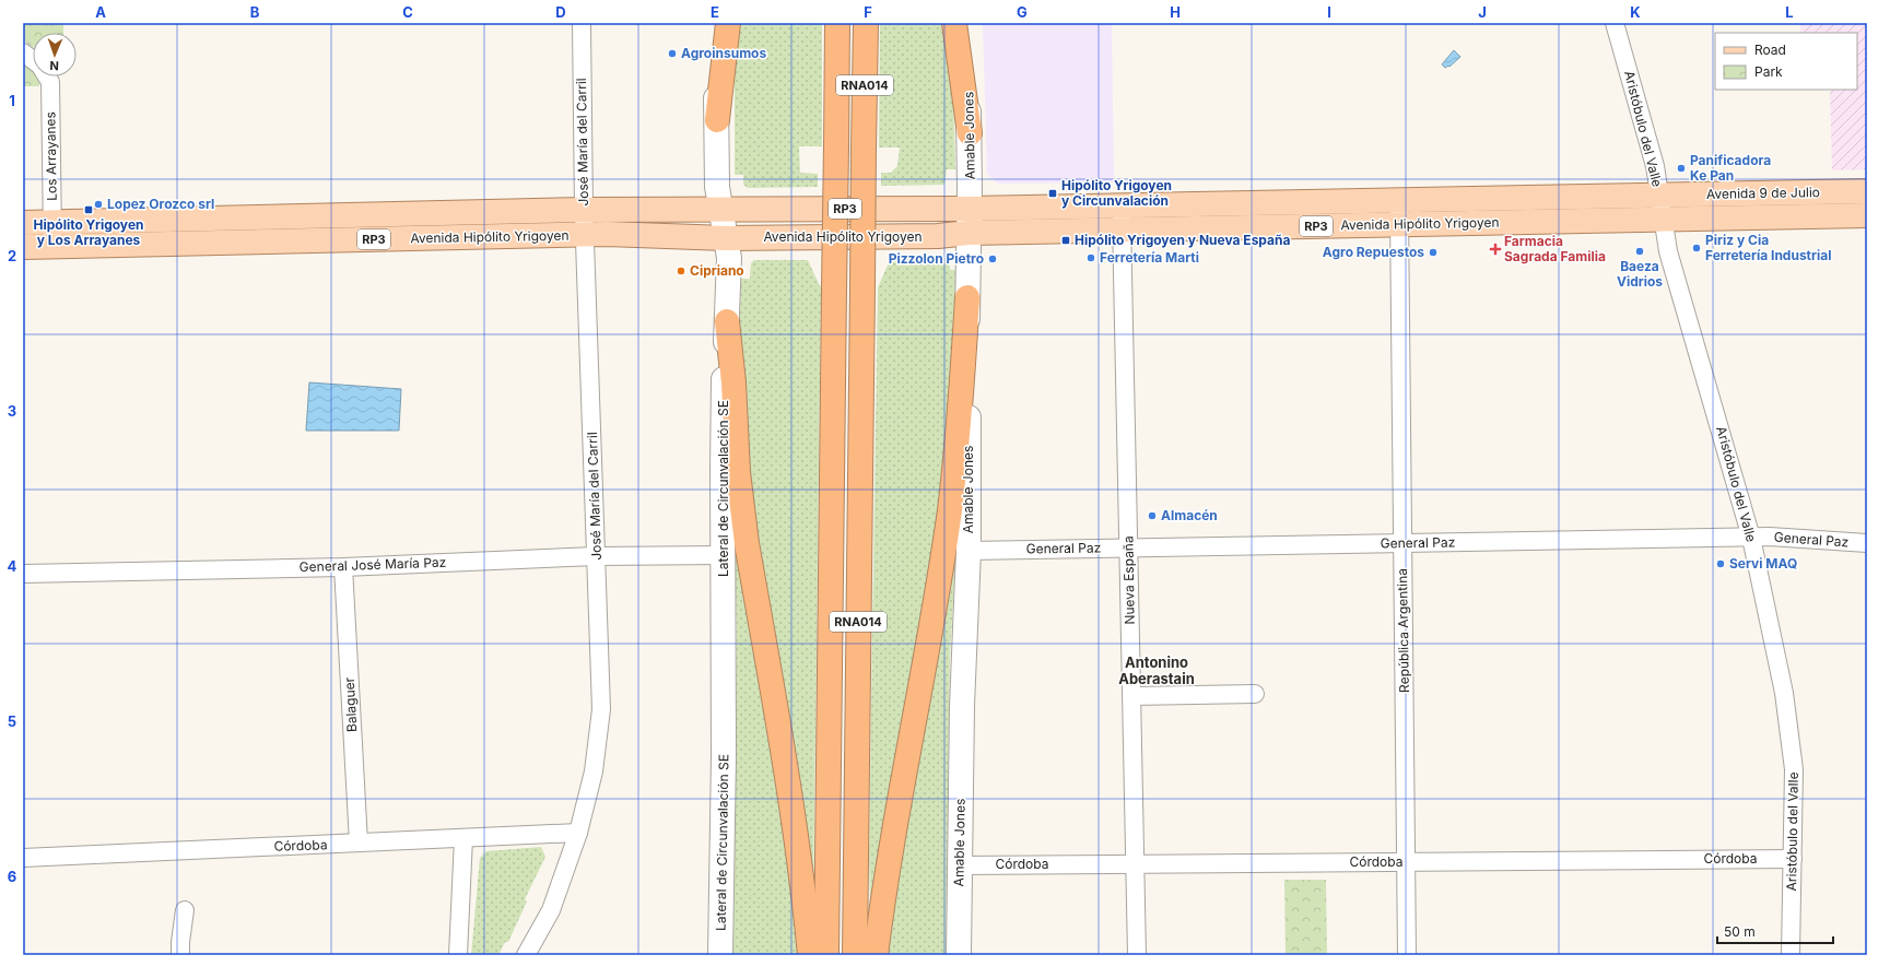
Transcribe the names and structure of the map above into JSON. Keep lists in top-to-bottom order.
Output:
{
  "streets": {
    "highway": ["RNA014"],
    "main road": ["Avenida 9 de Julio", "RP3", "Avenida Hipólito Yrigoyen"],
    "street": [
      "Aristóbulo del Valle",
      "Amable Jones",
      "José María del Carril",
      "Los Arrayanes",
      "Lateral de Circunvalación SE",
      "General Paz",
      "General José María Paz",
      "Nueva España",
      "República Argentina",
      "Balaguer",
      "Córdoba"
    ]
  },
  "crossings": [
    ["Aristóbulo del Valle", "Avenida 9 de Julio"],
    ["Aristóbulo del Valle", "Avenida Hipólito Yrigoyen"],
    ["Aristóbulo del Valle", "General Paz"],
    ["Aristóbulo del Valle", "Córdoba"],
    ["Amable Jones", "Avenida Hipólito Yrigoyen"],
    ["Amable Jones", "General Paz"],
    ["Amable Jones", "Córdoba"],
    ["José María del Carril", "Avenida Hipólito Yrigoyen"],
    ["José María del Carril", "General José María Paz"],
    ["José María del Carril", "Córdoba"],
    ["Los Arrayanes", "Avenida Hipólito Yrigoyen"],
    ["Avenida 9 de Julio", "Avenida Hipólito Yrigoyen"],
    ["Avenida Hipólito Yrigoyen", "Lateral de Circunvalación SE"],
    ["Avenida Hipólito Yrigoyen", "Nueva España"],
    ["Avenida Hipólito Yrigoyen", "República Argentina"],
    ["Lateral de Circunvalación SE", "General José María Paz"],
    ["General Paz", "Nueva España"],
    ["General Paz", "República Argentina"],
    ["General José María Paz", "Balaguer"],
    ["Nueva España", "Córdoba"],
    ["República Argentina", "Córdoba"],
    ["Balaguer", "Córdoba"]
  ],
  "districts": ["Antonino Aberastain"],
  "places": {
    "other": [
      "Agroinsumos",
      "Panificadora Ke Pan",
      "Lopez Orozco srl",
      "Piriz y Cia Ferretería Industrial",
      "Baeza Vidrios",
      "Agro Repuestos",
      "Ferretería Marti",
      "Pizzolon Pietro",
      "Cipriano",
      "Almacén",
      "Servi MAQ"
    ],
    "transit": ["Hipólito Yrigoyen y Circunvalación", "Hipólito Yrigoyen y Los Arrayanes", "Hipólito Yrigoyen y Nueva España"],
    "health": ["Farmacia Sagrada Familia"]
  },
  "legend": ["Road", "Park"],
  "scale_bar": "50 m",
  "north": "bottom",
  "grid": {
    "columns": [
      "A",
      "B",
      "C",
      "D",
      "E",
      "F",
      "G",
      "H",
      "I",
      "J",
      "K",
      "L"
    ],
    "rows": [
      "1",
      "2",
      "3",
      "4",
      "5",
      "6"
    ]
  }
}
